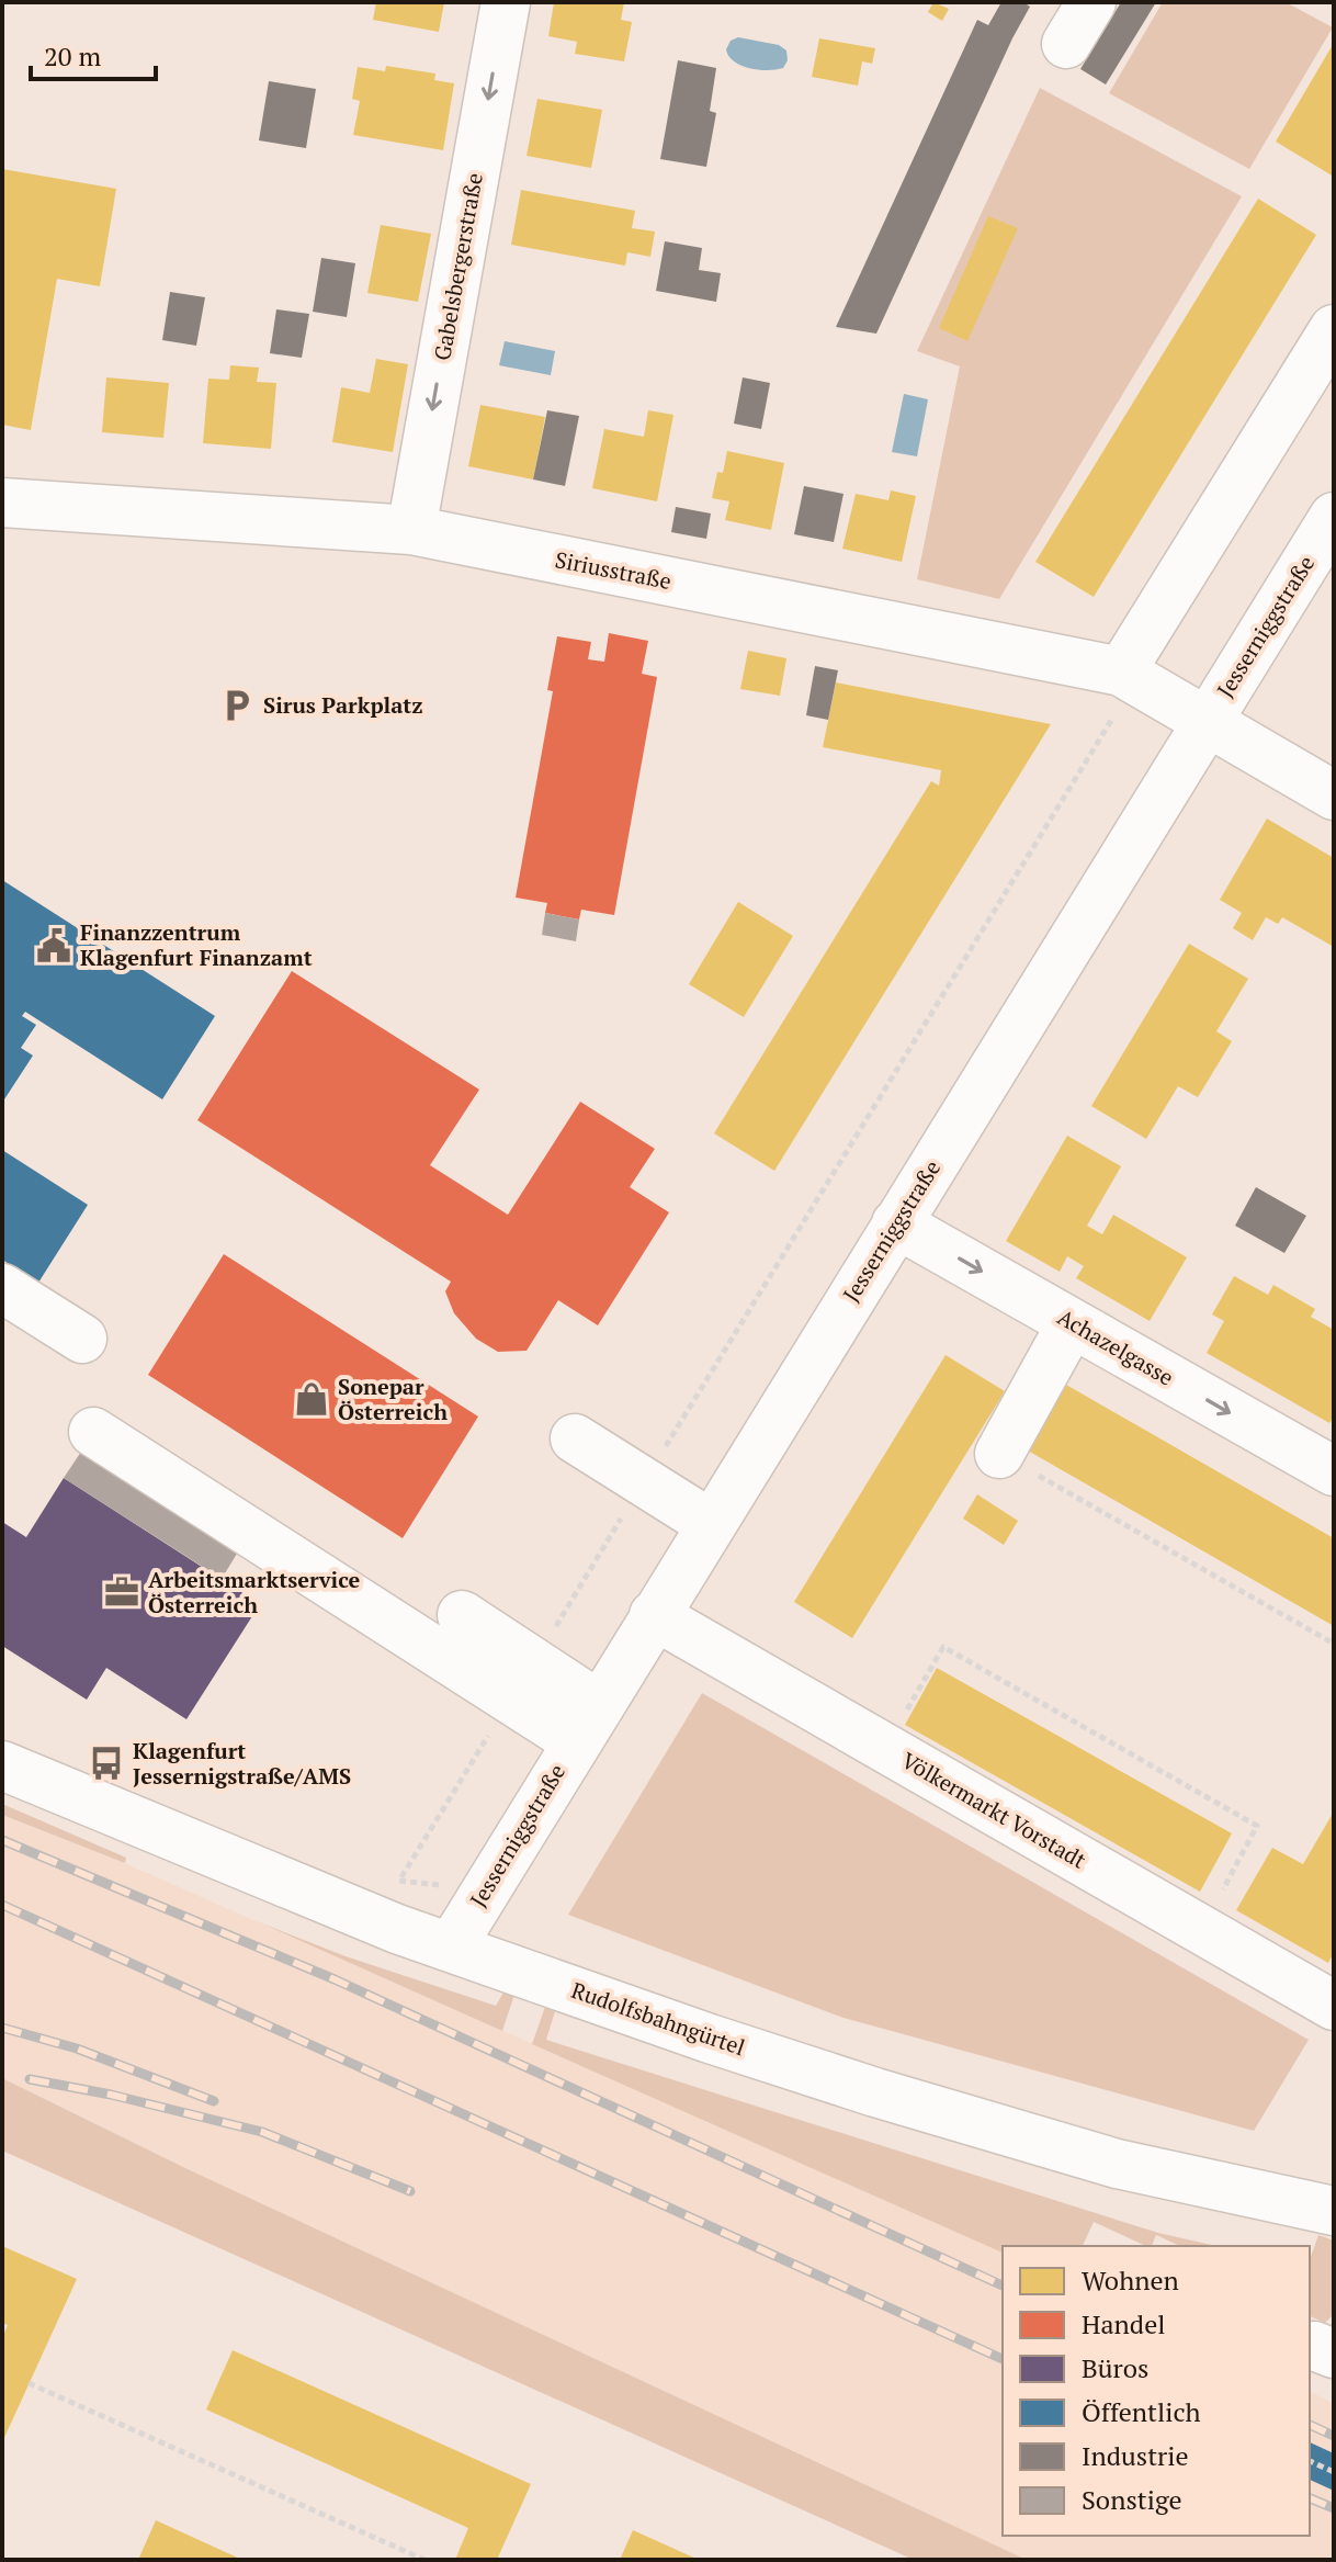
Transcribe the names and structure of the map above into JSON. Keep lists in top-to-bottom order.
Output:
{
  "streets": {
    "street": [
      "Gabelsbergerstraße",
      "Siriusstraße",
      "Jesserniggstraße",
      "Achazelgasse",
      "Völkermarkt Vorstadt",
      "Rudolfsbahngürtel"
    ]
  },
  "crossings": [
    ["Gabelsbergerstraße", "Siriusstraße"],
    ["Siriusstraße", "Jesserniggstraße"],
    ["Jesserniggstraße", "Achazelgasse"],
    ["Jesserniggstraße", "Völkermarkt Vorstadt"],
    ["Jesserniggstraße", "Rudolfsbahngürtel"]
  ],
  "one_way": ["Gabelsbergerstraße", "Achazelgasse"],
  "places": {
    "parking": ["Sirus Parkplatz"],
    "public building": ["Finanzzentrum Klagenfurt Finanzamt"],
    "shop": ["Sonepar Österreich"],
    "office": ["Arbeitsmarktservice Österreich"],
    "bus stop": ["Klagenfurt Jessernigstraße/AMS"]
  },
  "legend": [
    "Wohnen",
    "Handel",
    "Büros",
    "Öffentlich",
    "Industrie",
    "Sonstige"
  ],
  "scale_bar": "20 m"
}
